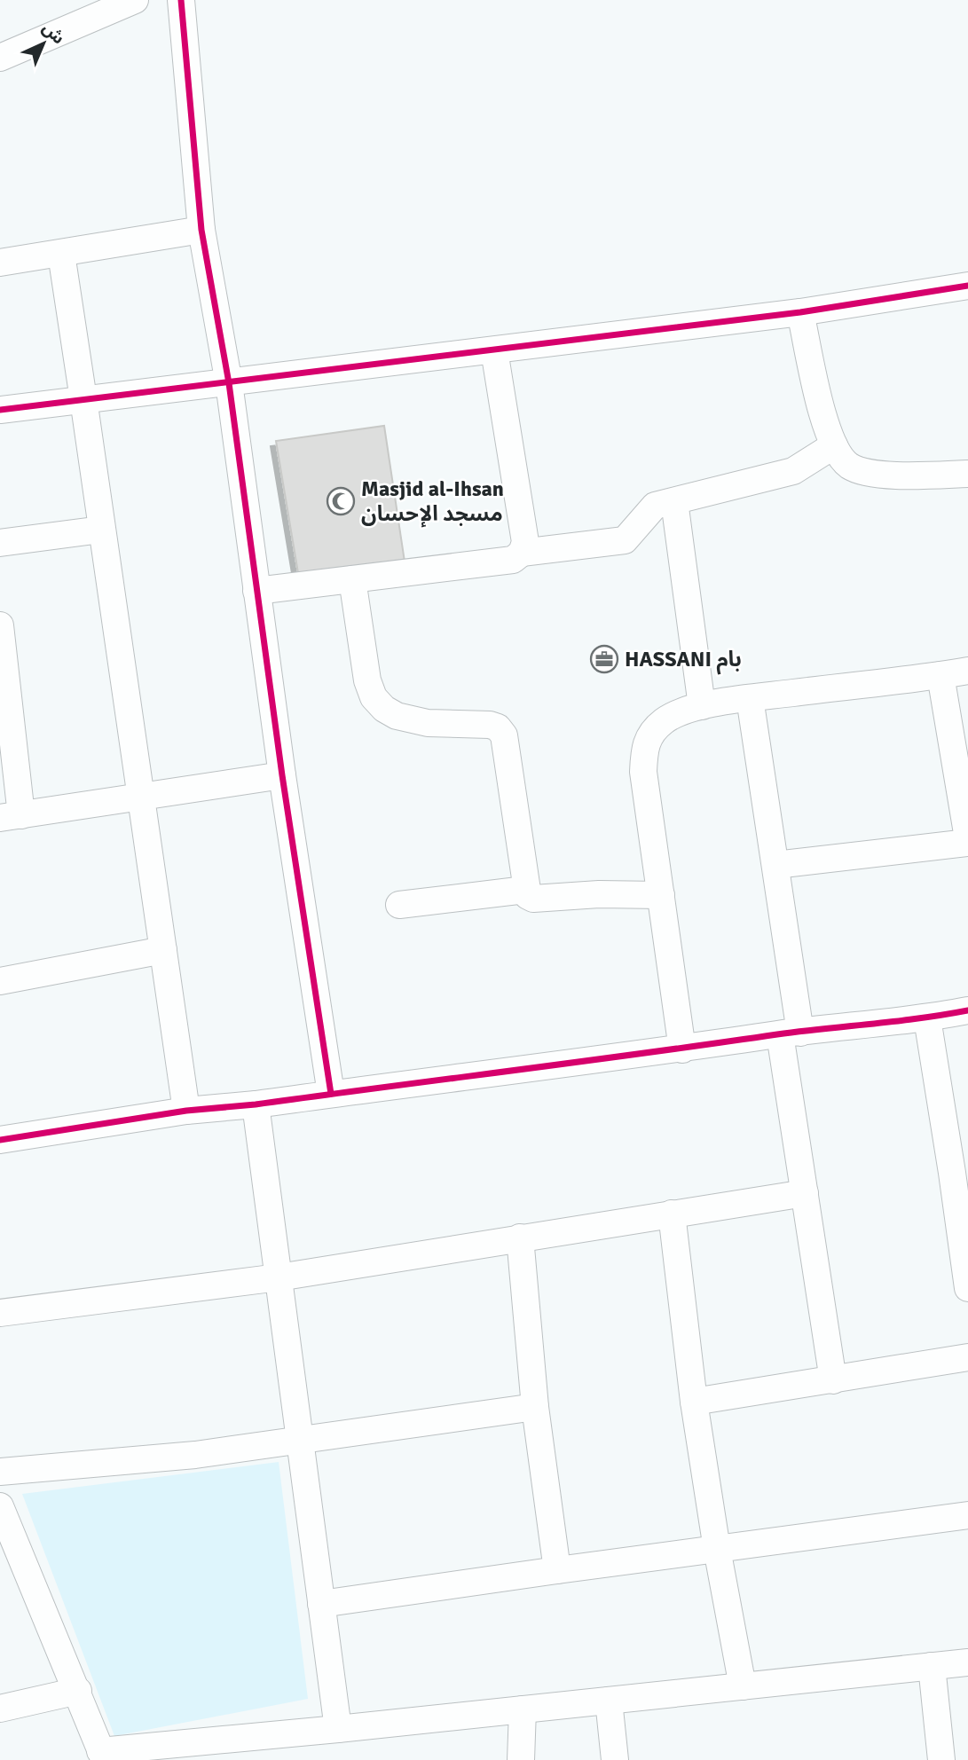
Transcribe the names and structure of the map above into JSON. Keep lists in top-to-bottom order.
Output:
{
  "places": {
    "mosque": ["Masjid al-Ihsan مسجد الإحسان"],
    "office": ["HASSANI بام"]
  },
  "north": "top right"
}
